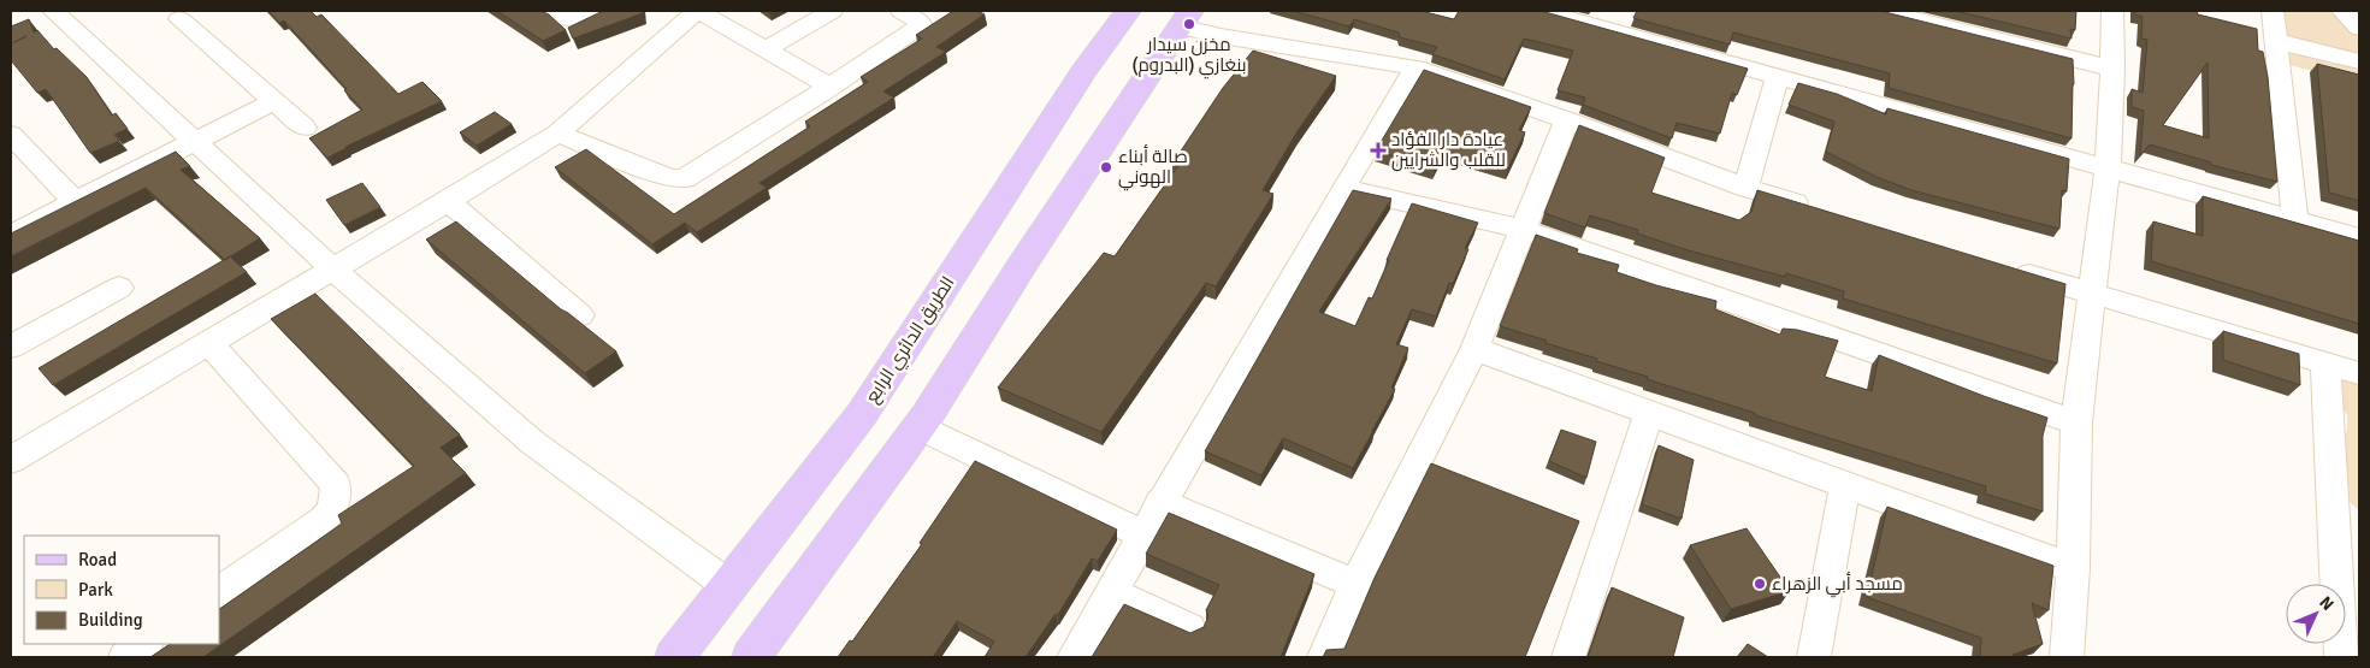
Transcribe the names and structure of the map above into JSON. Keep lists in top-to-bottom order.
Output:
{
  "streets": {
    "main road": ["الطريق الدائري الرابع"]
  },
  "places": {
    "other": ["مخزن سيدار بنغازي (البدروم)", "صالة أبناء الهوني", "مسجد أبي الزهراء"],
    "health": ["عيادة دار الفؤاد للقلب والشرايين"]
  },
  "legend": ["Road", "Park", "Building"],
  "north": "top right"
}
